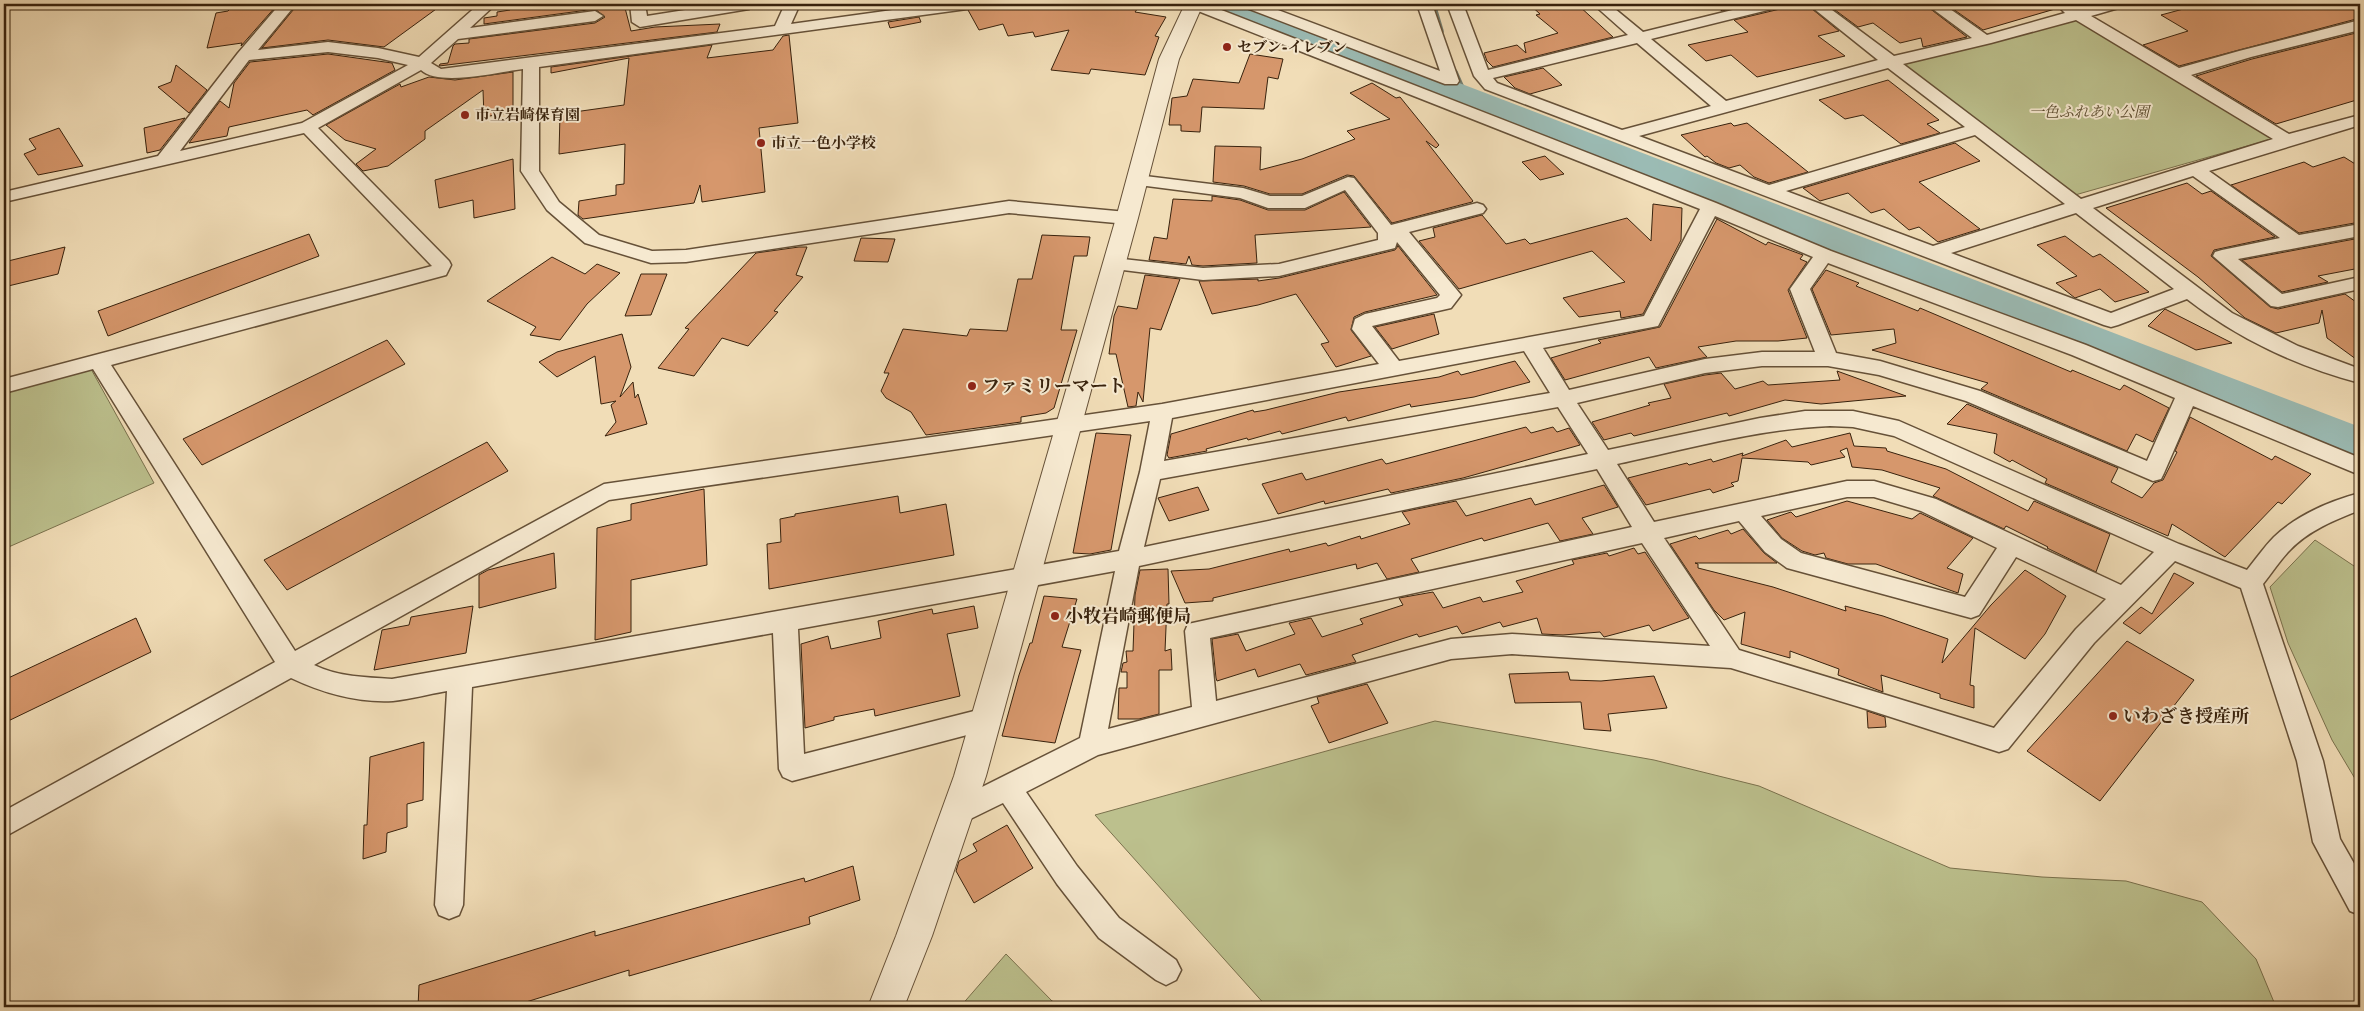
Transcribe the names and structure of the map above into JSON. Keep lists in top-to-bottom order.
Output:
{
  "parks": ["一色ふれあい公園"],
  "places": [
    "セブン-イレブン",
    "市立岩崎保育園",
    "市立一色小学校",
    "ファミリーマート",
    "小牧岩崎郵便局",
    "いわざき授産所"
  ]
}
